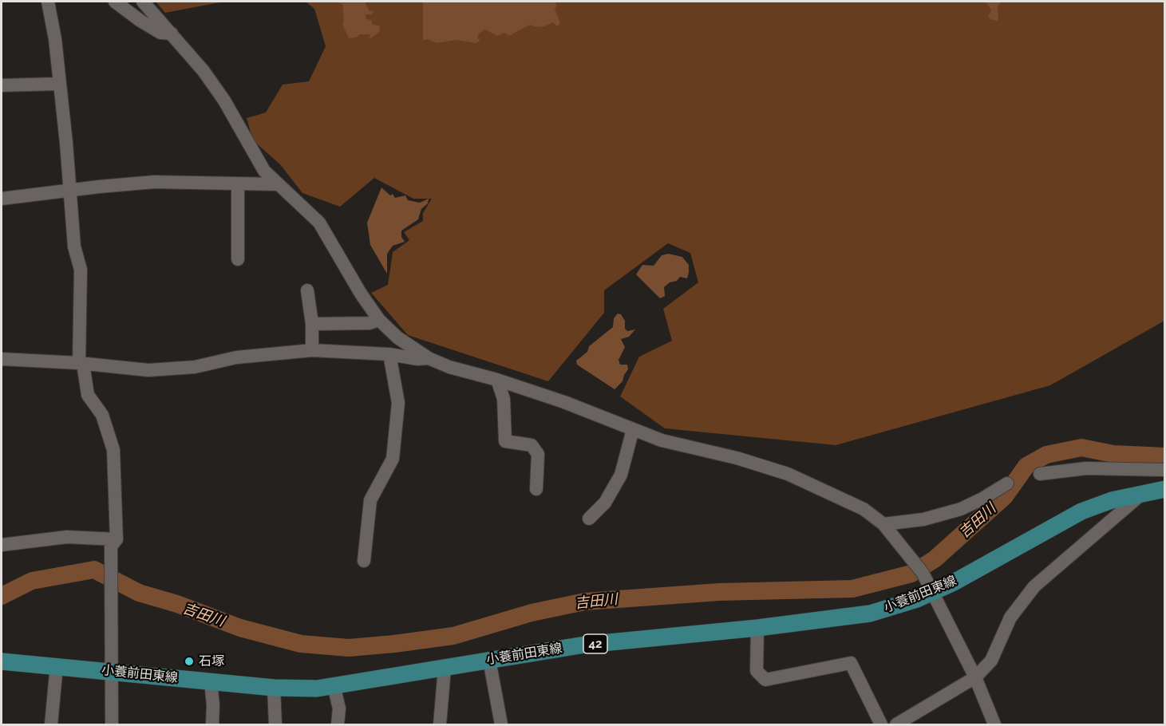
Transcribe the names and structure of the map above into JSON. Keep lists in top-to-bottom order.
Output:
{
  "streets": {
    "main road": ["小蓑前田東線", "42"]
  },
  "water": ["吉田川"],
  "places": ["石塚"]
}
